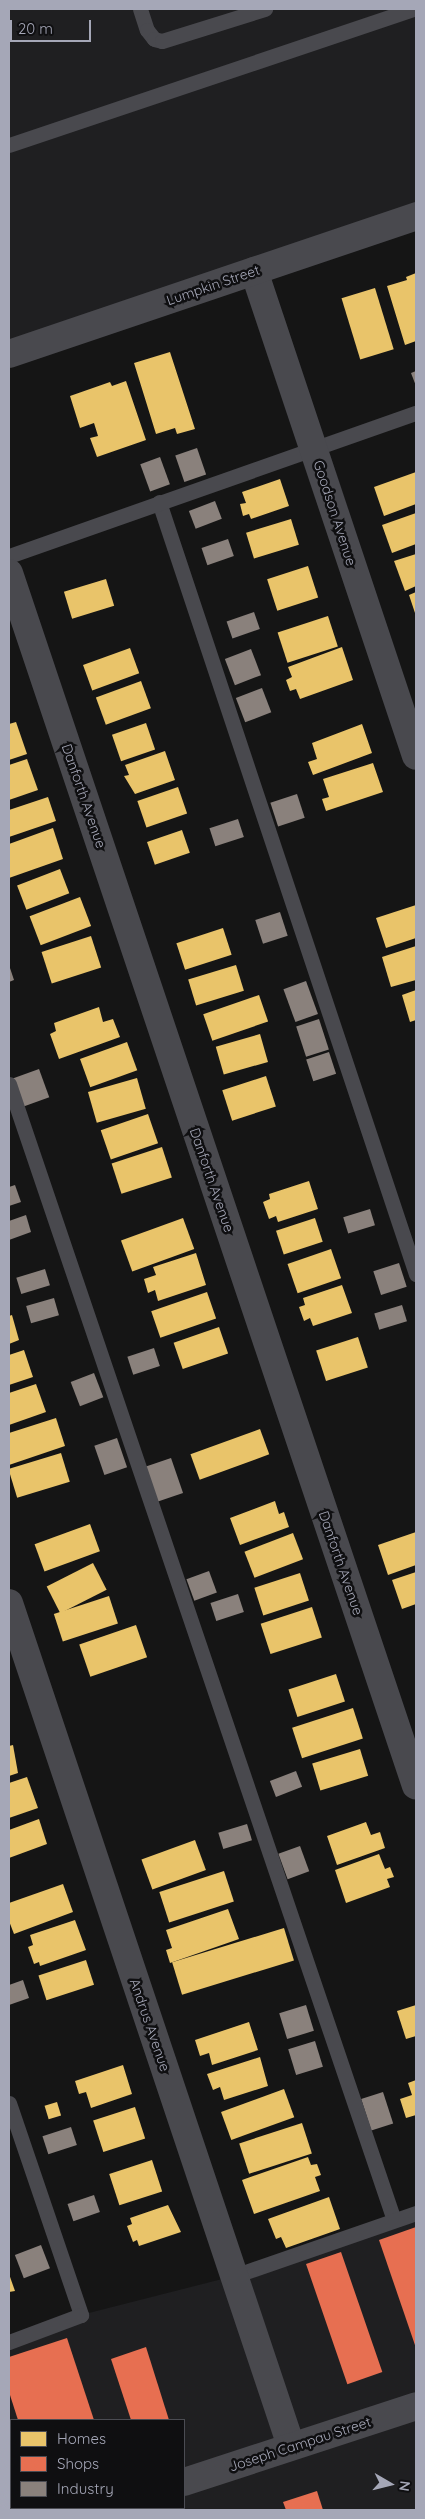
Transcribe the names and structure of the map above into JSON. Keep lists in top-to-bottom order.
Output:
{
  "streets": {
    "street": [
      "Lumpkin Street",
      "Goodson Avenue",
      "Danforth Avenue",
      "Andrus Avenue",
      "Joseph Campau Street"
    ]
  },
  "crossings": [
    ["Lumpkin Street", "Goodson Avenue"],
    ["Andrus Avenue", "Joseph Campau Street"]
  ],
  "legend": ["Homes", "Shops", "Industry"],
  "scale_bar": "20 m",
  "north": "right"
}
